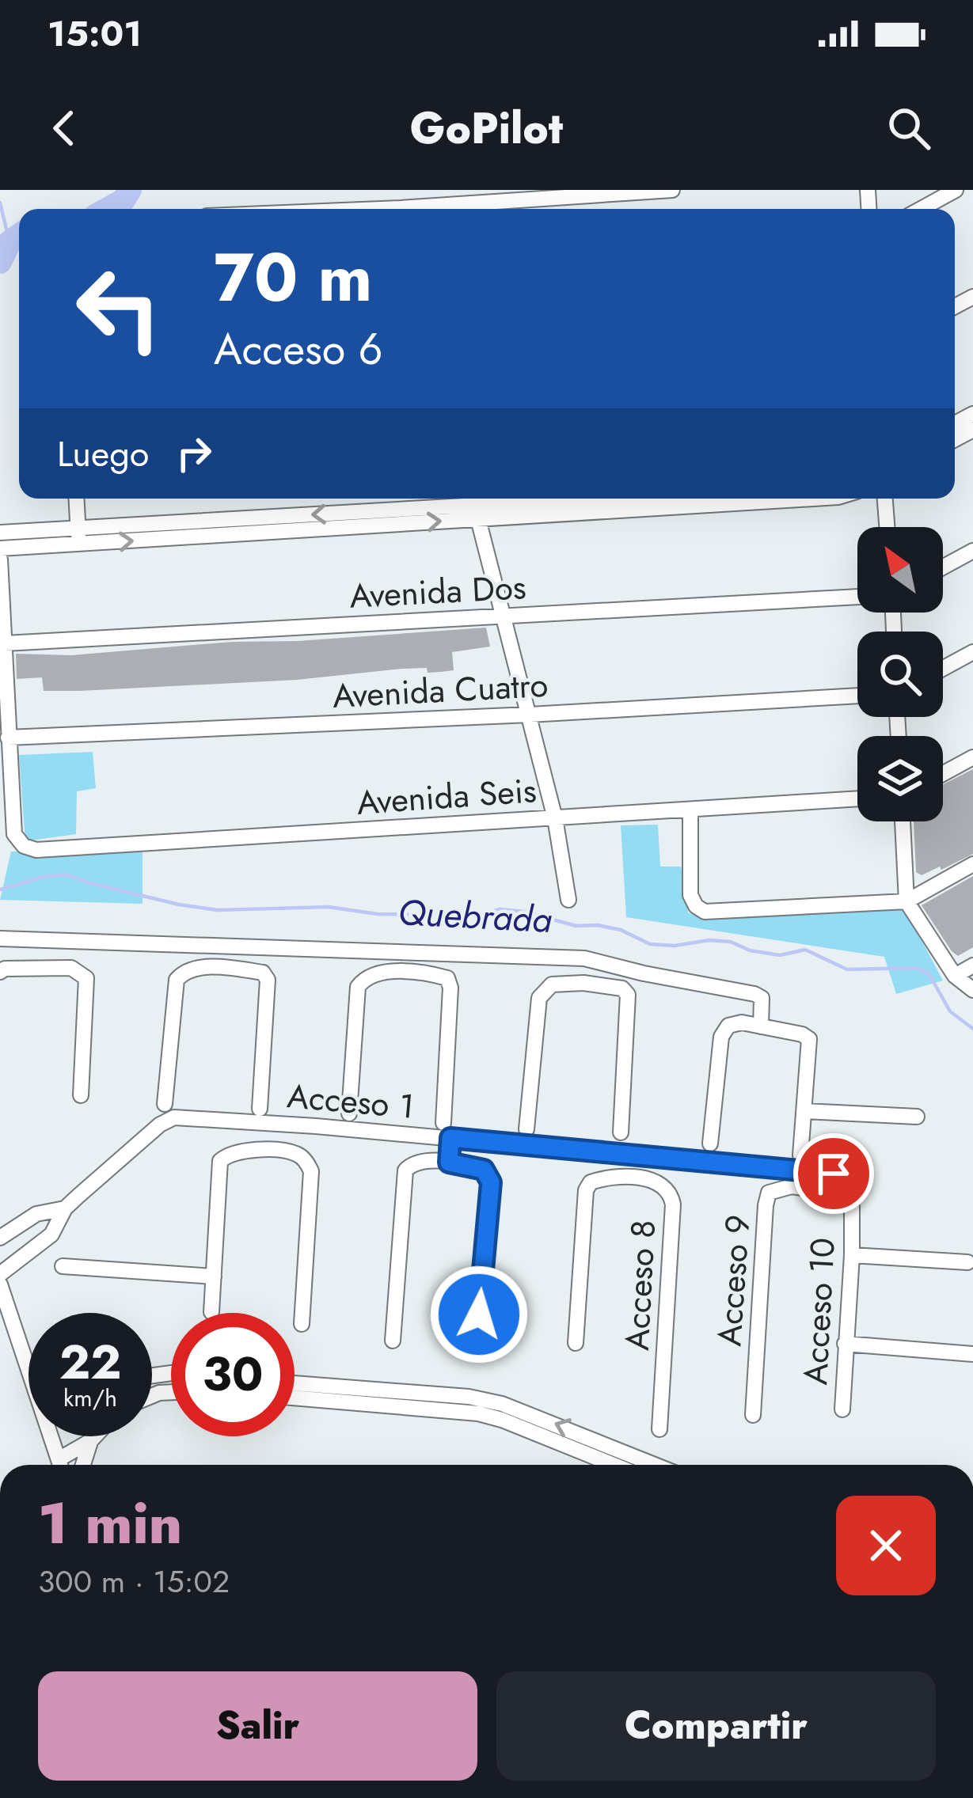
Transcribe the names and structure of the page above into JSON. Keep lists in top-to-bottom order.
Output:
{
  "streets": {
    "street": [
      "Avenida Dos",
      "Avenida Cuatro",
      "Avenida Seis",
      "Acceso 1",
      "Acceso 9",
      "Acceso 8",
      "Acceso 10"
    ]
  },
  "crossings": [
    ["Avenida Cuatro", "Avenida Seis"],
    ["Acceso 9", "Acceso 10"]
  ],
  "water": ["Quebrada"],
  "north": "top left",
  "page": {
    "status": "15:01",
    "header": "GoPilot",
    "turn": ["70 m", "Acceso 6"],
    "then": "Luego",
    "speed": "22 km/h",
    "limit": "30",
    "heading": ["1 min", "300 m · 15:02"],
    "buttons": ["Salir", "Compartir"]
  }
}
